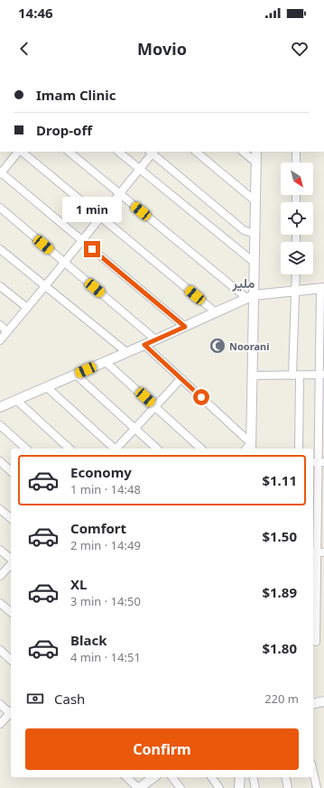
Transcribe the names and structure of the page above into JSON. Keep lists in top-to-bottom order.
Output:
{
  "districts": ["ملیر"],
  "places": {
    "mosque": ["Noorani"]
  },
  "north": "bottom right",
  "page": {
    "status": "14:46",
    "header": "Movio",
    "banner": ["Imam Clinic", "Drop-off"],
    "bubble": "1 min",
    "list": [
      {
        "name": "Economy",
        "note": "1 min · 14:48",
        "value": "$1.11"
      },
      {
        "name": "Comfort",
        "note": "2 min · 14:49",
        "value": "$1.50"
      },
      {
        "name": "XL",
        "note": "3 min · 14:50",
        "value": "$1.89"
      },
      {
        "name": "Black",
        "note": "4 min · 14:51",
        "value": "$1.80"
      }
    ],
    "pay": ["Cash", "220 m"],
    "buttons": "Confirm"
  }
}
